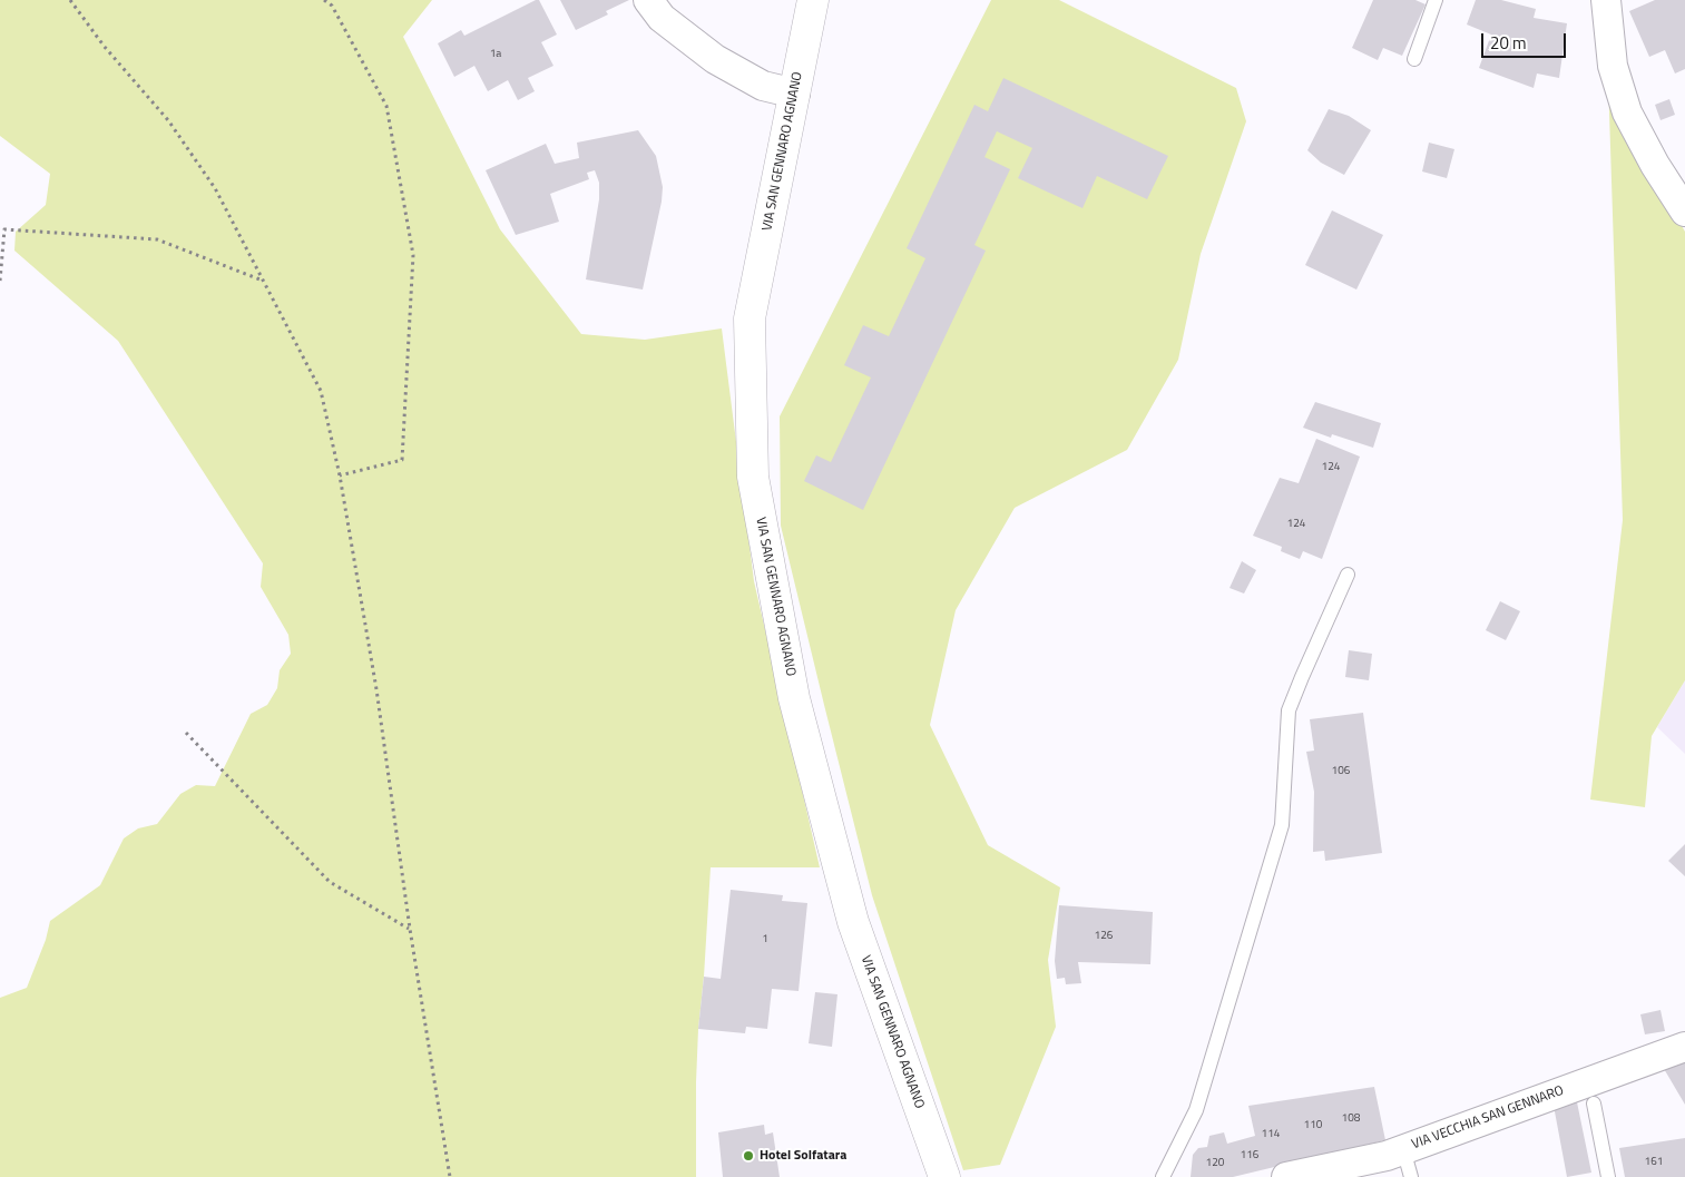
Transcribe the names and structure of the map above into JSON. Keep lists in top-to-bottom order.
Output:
{
  "streets": {
    "main road": ["VIA SAN GENNARO AGNANO"],
    "street": ["VIA VECCHIA SAN GENNARO"]
  },
  "places": ["Hotel Solfatara"],
  "house_numbers": [
    "1a",
    "124",
    "124",
    "106",
    "126",
    "1",
    "108",
    "110",
    "114",
    "116",
    "161",
    "120"
  ],
  "scale_bar": "20 m"
}
